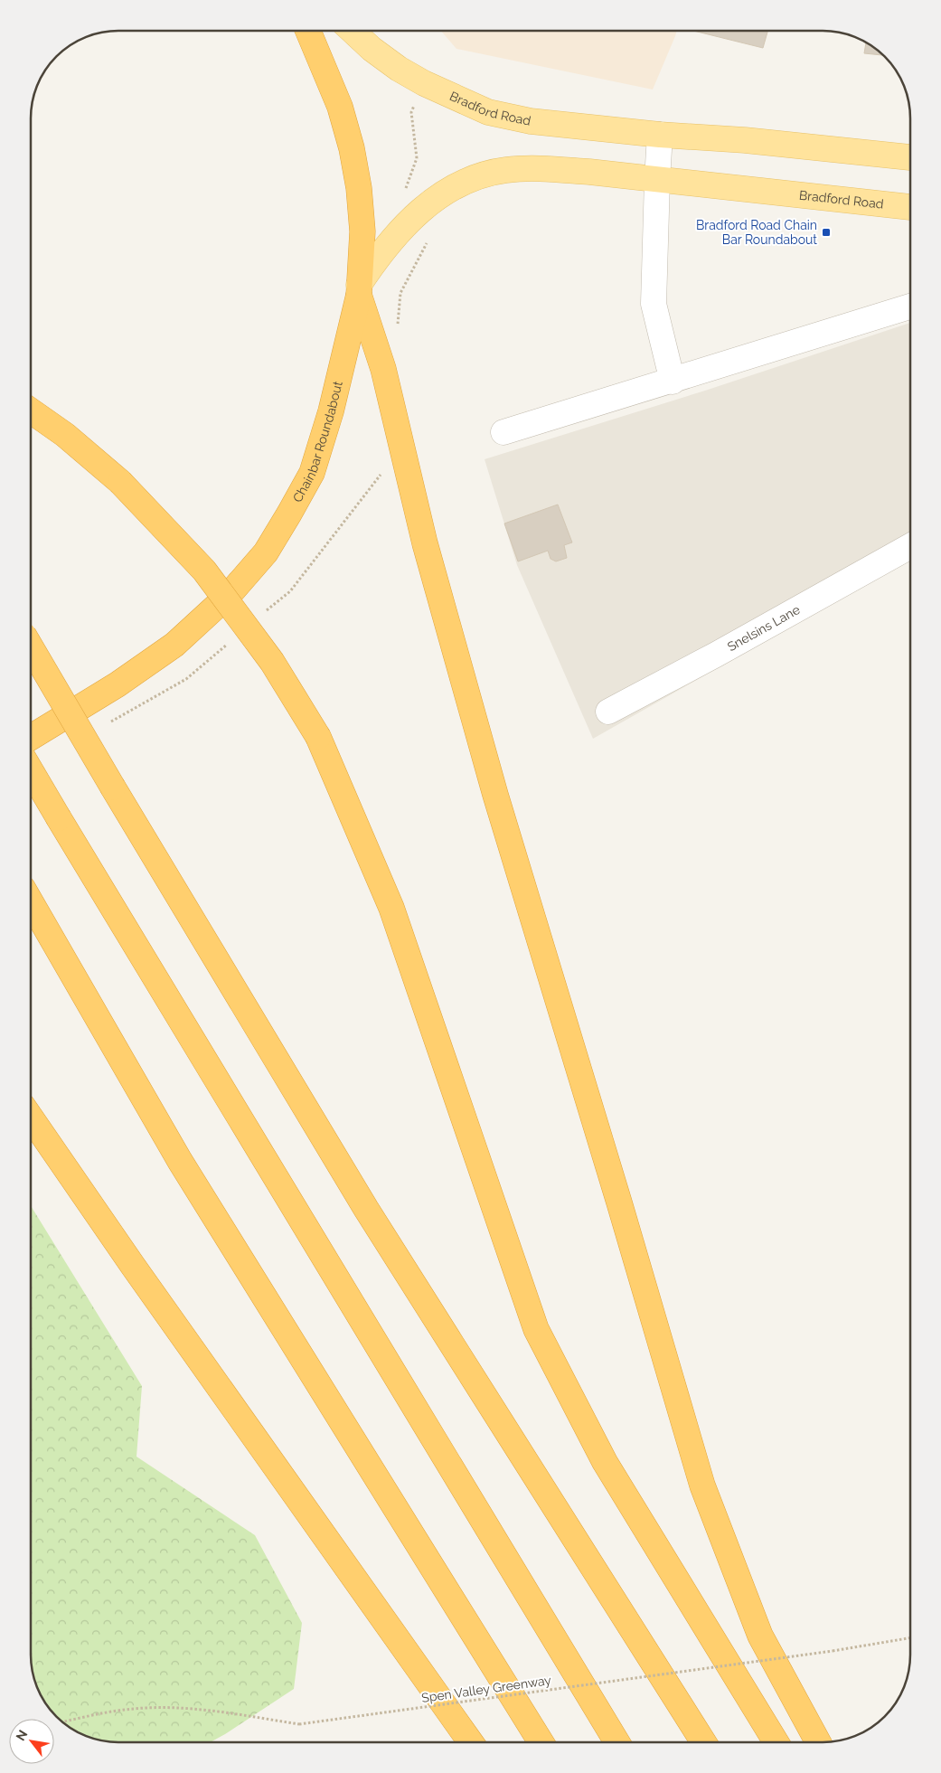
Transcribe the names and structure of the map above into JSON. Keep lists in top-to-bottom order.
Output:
{
  "streets": {
    "highway": ["Chainbar Roundabout"],
    "main road": ["Bradford Road"],
    "street": ["Snelsins Lane"],
    "path": ["Spen Valley Greenway"]
  },
  "crossings": [
    ["Bradford Road", "Chainbar Roundabout"]
  ],
  "places": {
    "transit": ["Bradford Road Chain Bar Roundabout"]
  },
  "north": "top left"
}
